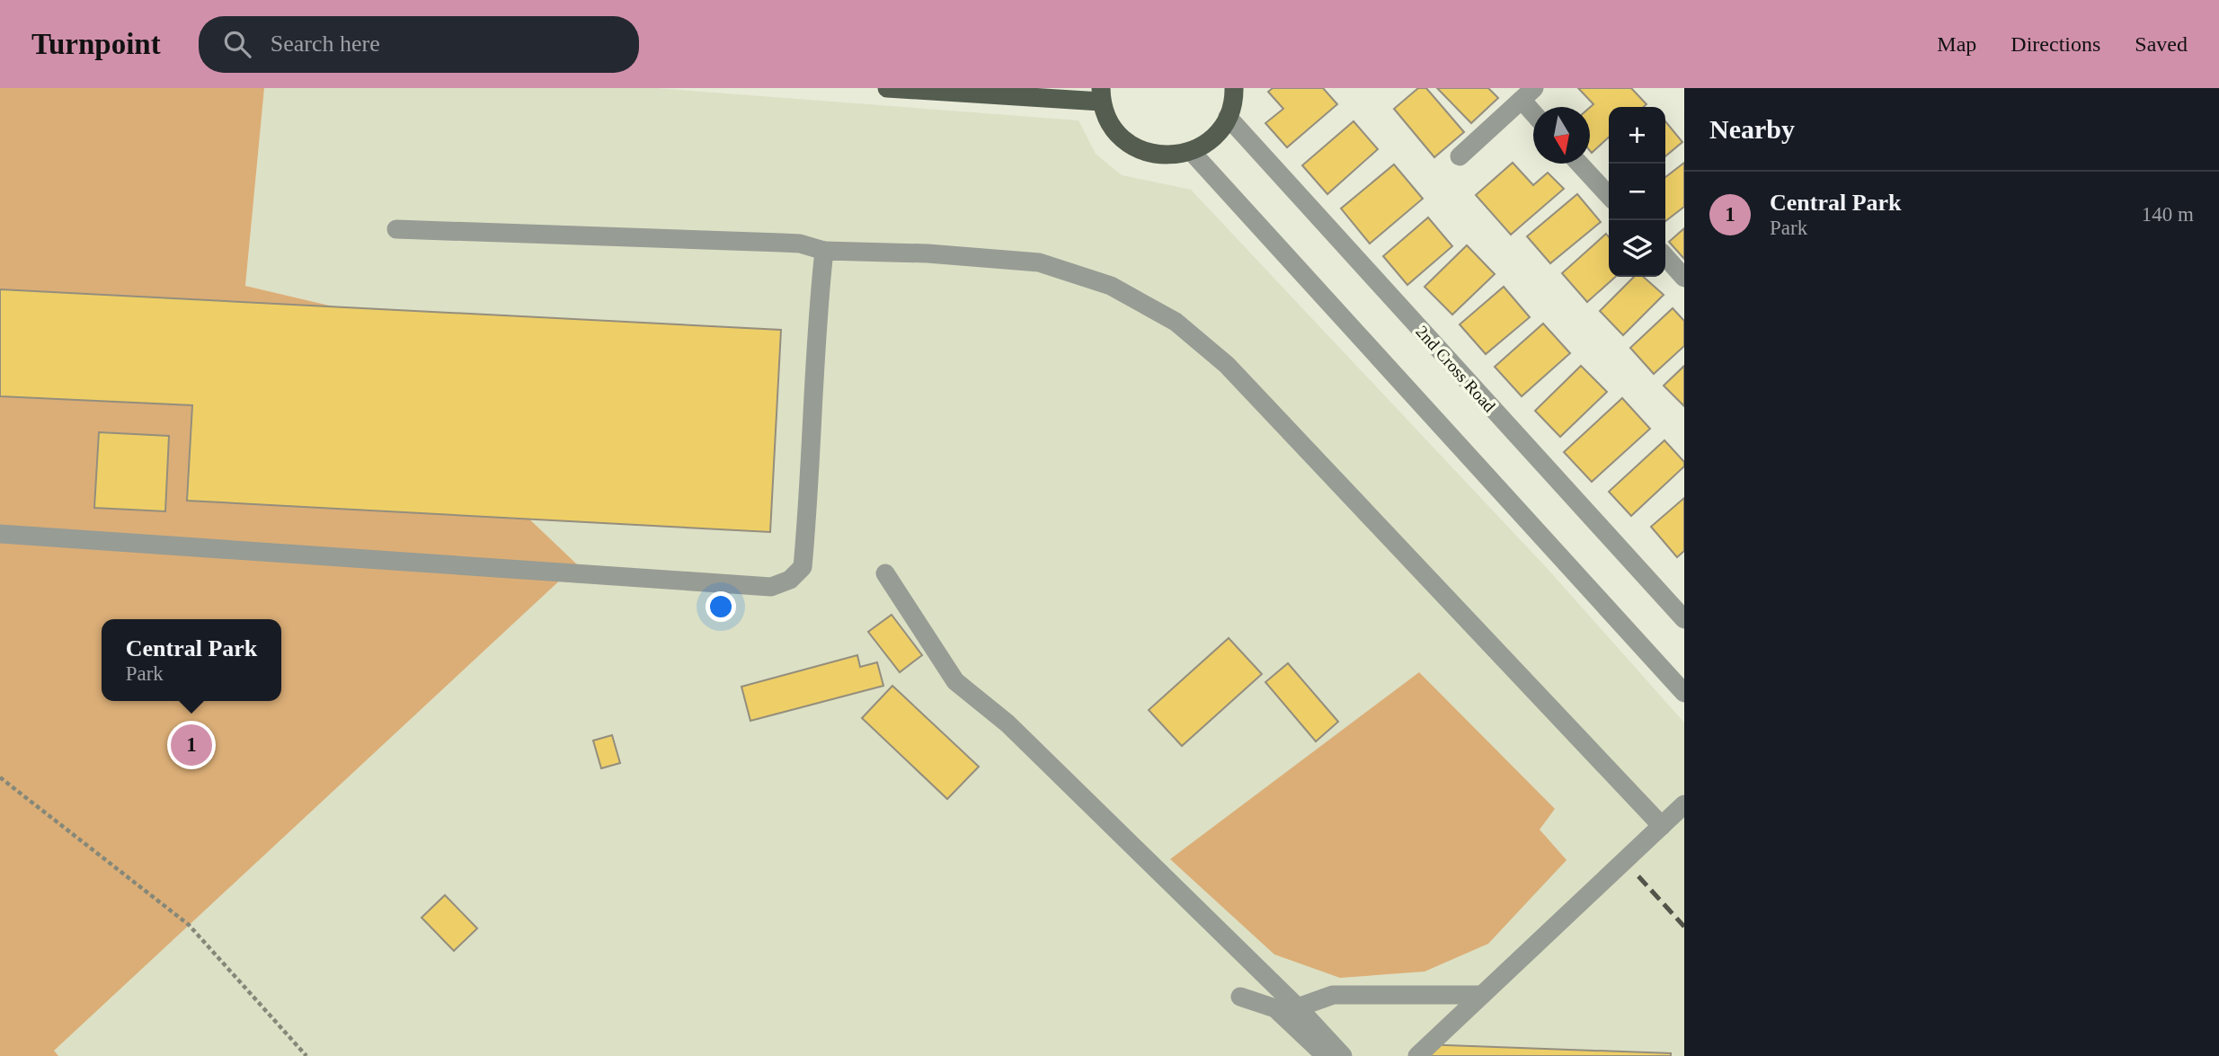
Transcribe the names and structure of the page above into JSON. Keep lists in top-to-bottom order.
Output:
{
  "streets": {
    "street": ["2nd Cross Road"]
  },
  "north": "bottom",
  "page": {
    "header": "Turnpoint",
    "search": "Search here",
    "nav": ["Map", "Directions", "Saved"],
    "heading": "Nearby",
    "map_buttons": ["+", "−"],
    "list": [
      {
        "mark": "1",
        "name": "Central Park",
        "note": "Park",
        "value": "140 m"
      }
    ],
    "popup": ["Central Park", "Park"],
    "pins": "1"
  }
}
